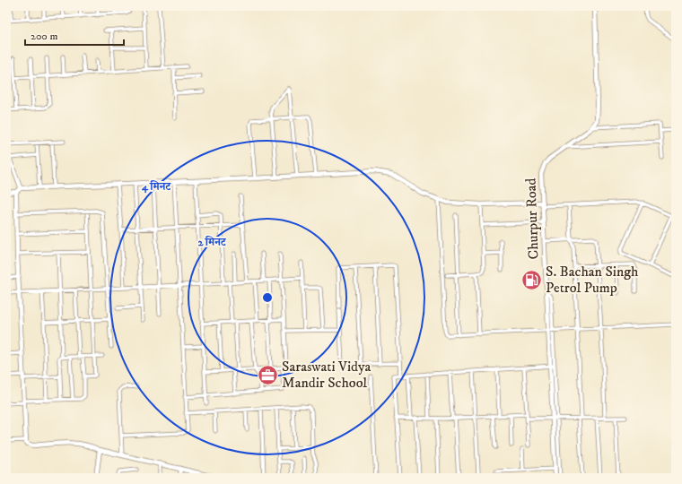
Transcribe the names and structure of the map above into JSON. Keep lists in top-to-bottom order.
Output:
{
  "streets": {
    "street": ["Churpur Road"]
  },
  "places": {
    "fuel station": ["S. Bachan Singh Petrol Pump"],
    "office": ["Saraswati Vidya Mandir School"]
  },
  "scale_bar": "200 m",
  "rings": ["4 मिनट", "2 मिनट"]
}
